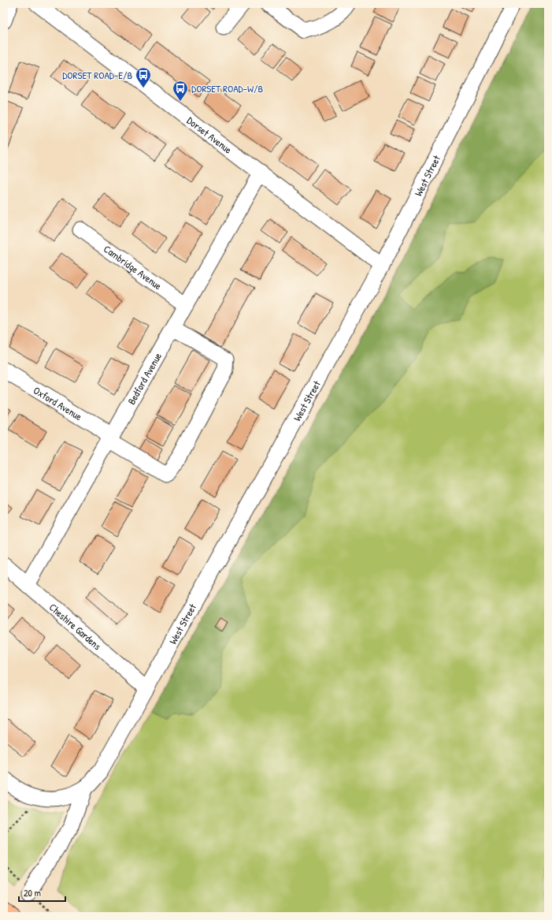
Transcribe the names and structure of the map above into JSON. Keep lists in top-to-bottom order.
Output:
{
  "streets": {
    "street": [
      "Dorset Avenue",
      "West Street",
      "Cambridge Avenue",
      "Bedford Avenue",
      "Oxford Avenue",
      "Cheshire Gardens"
    ]
  },
  "crossings": [
    ["Dorset Avenue", "West Street"],
    ["Dorset Avenue", "Bedford Avenue"],
    ["West Street", "Cheshire Gardens"],
    ["Cambridge Avenue", "Bedford Avenue"],
    ["Bedford Avenue", "Oxford Avenue"],
    ["Bedford Avenue", "Cheshire Gardens"]
  ],
  "places": {
    "bus stop": ["DORSET ROAD-E/B", "DORSET ROAD-W/B"]
  },
  "scale_bar": "20 m"
}
